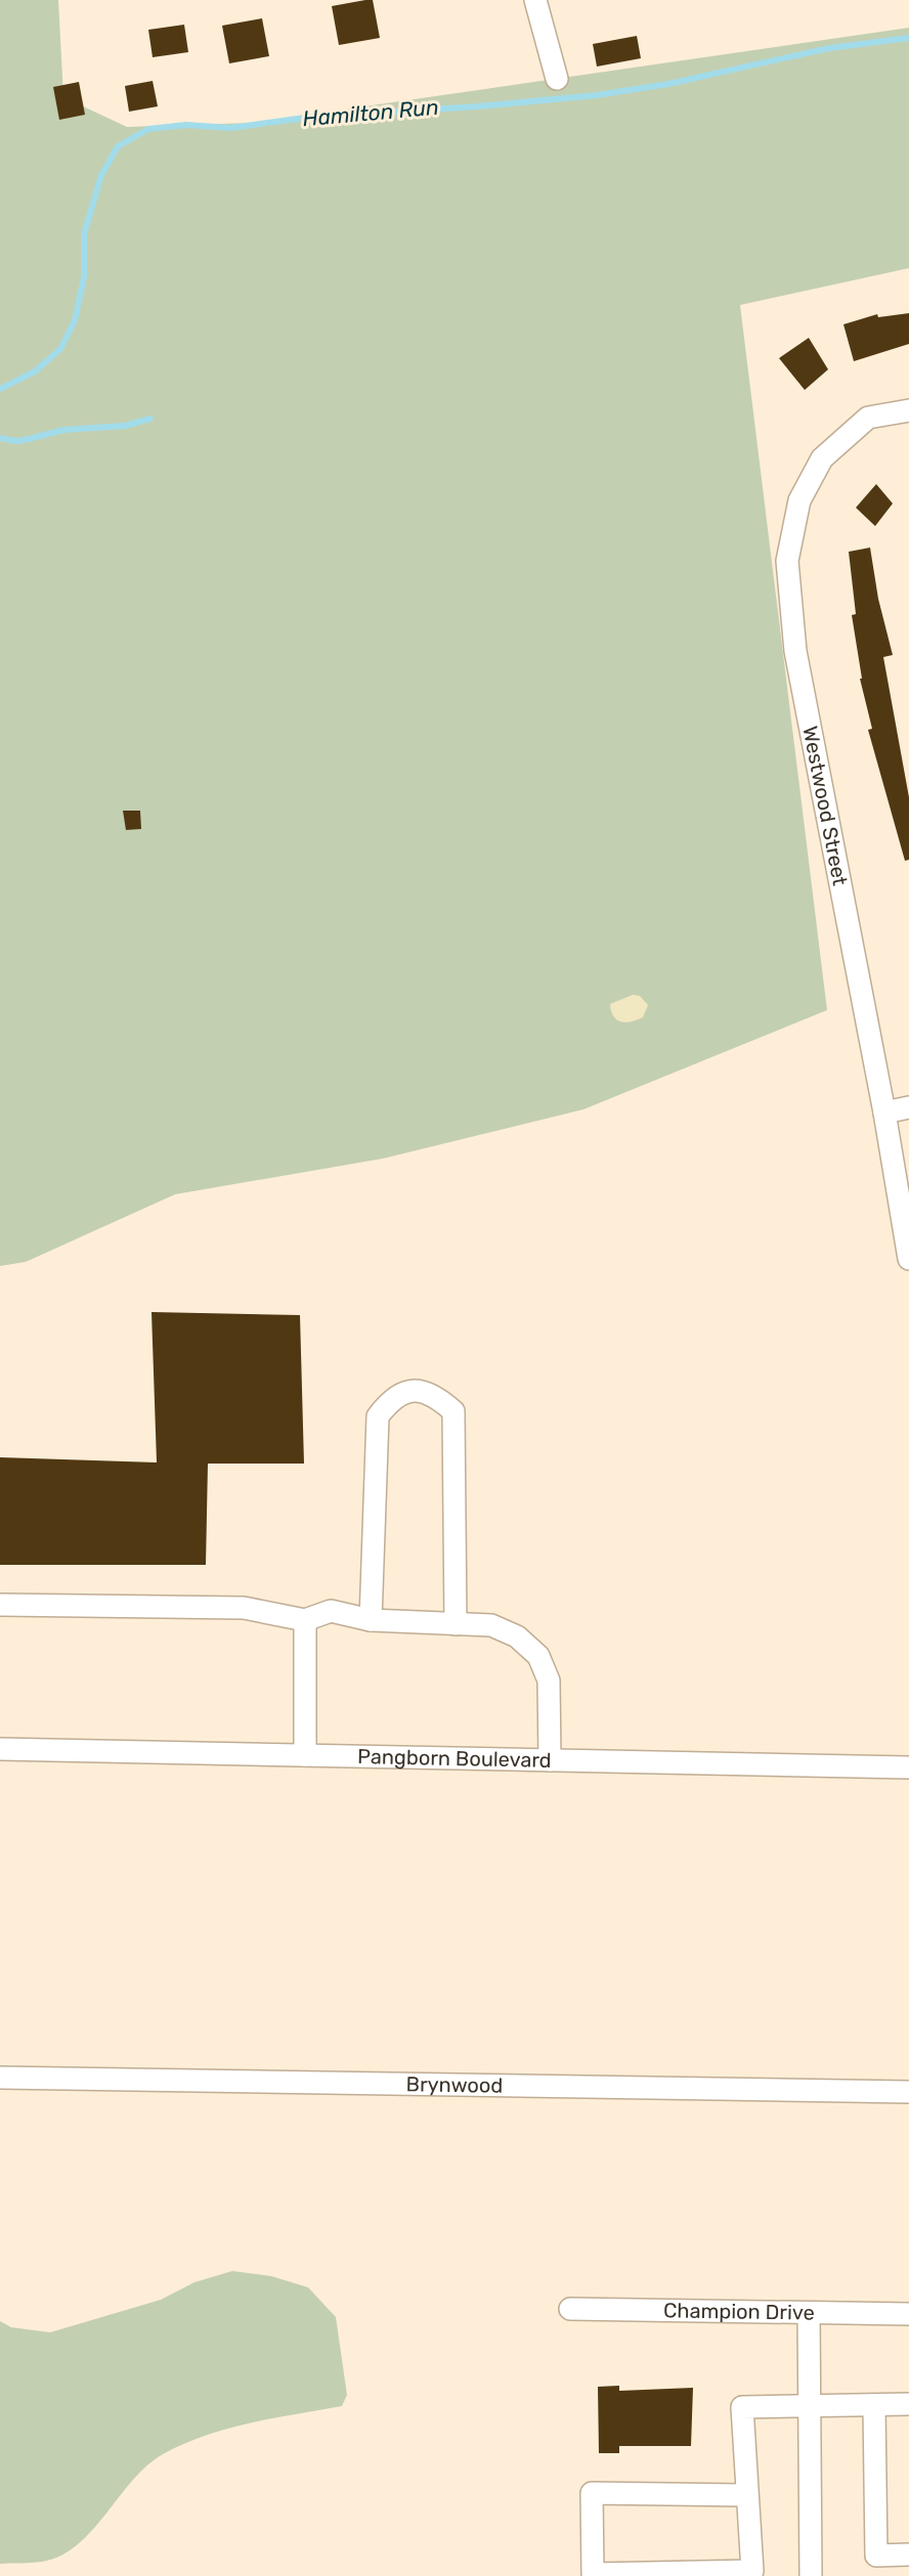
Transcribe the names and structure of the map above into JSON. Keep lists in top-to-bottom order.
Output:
{
  "streets": {
    "street": [
      "Westwood Street",
      "Pangborn Boulevard",
      "Brynwood",
      "Champion Drive"
    ]
  },
  "water": ["Hamilton Run"]
}
